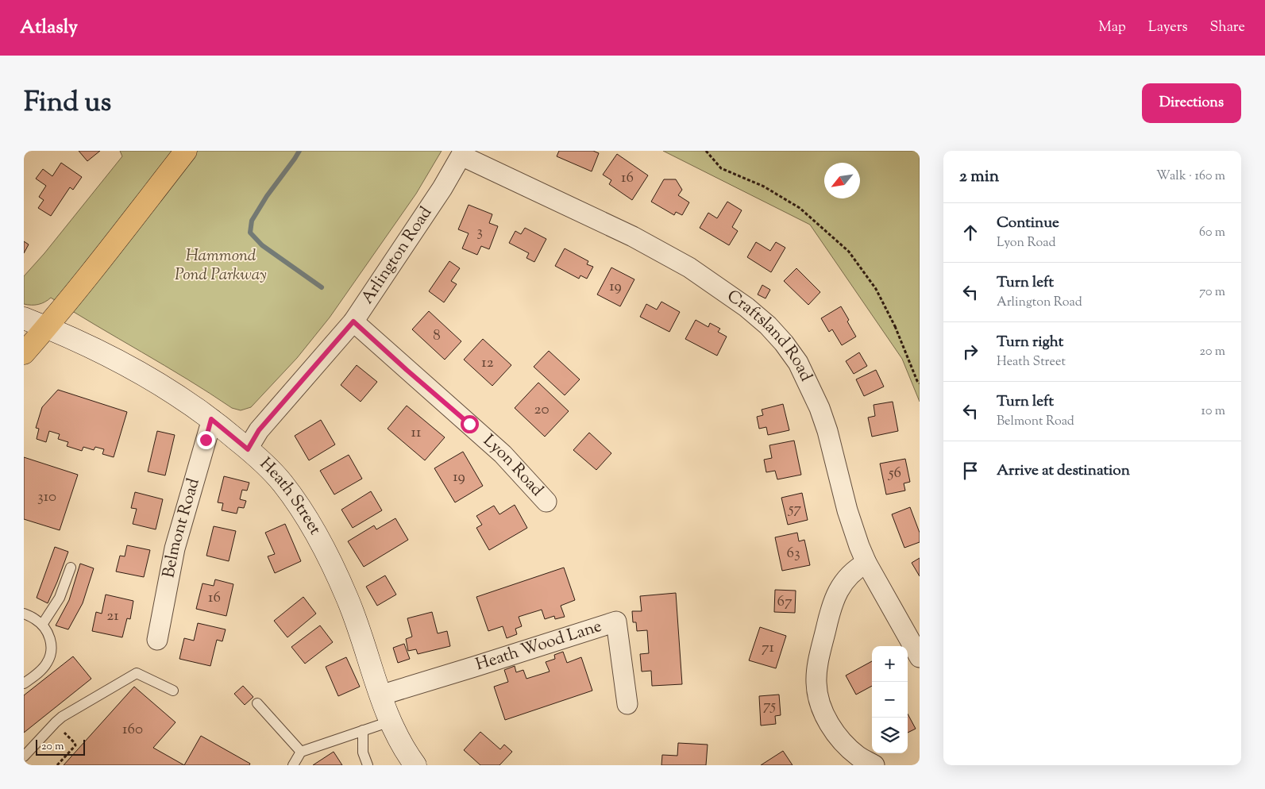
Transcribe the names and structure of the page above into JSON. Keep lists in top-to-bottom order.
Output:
{
  "streets": {
    "street": [
      "Arlington Road",
      "Craftsland Road",
      "Lyon Road",
      "Heath Street",
      "Belmont Road",
      "Heath Wood Lane"
    ]
  },
  "crossings": [
    ["Arlington Road", "Craftsland Road"],
    ["Arlington Road", "Lyon Road"],
    ["Arlington Road", "Heath Street"],
    ["Heath Street", "Belmont Road"],
    ["Heath Street", "Heath Wood Lane"]
  ],
  "parks": ["Hammond Pond Parkway"],
  "house_numbers": [
    "16",
    "3",
    "19",
    "8",
    "12",
    "20",
    "11",
    "56",
    "19",
    "310",
    "57",
    "63",
    "16",
    "67",
    "21",
    "71",
    "75",
    "160"
  ],
  "scale_bar": "20 m",
  "north": "bottom left",
  "page": {
    "header": "Atlasly",
    "nav": ["Map", "Layers", "Share"],
    "title": "Find us",
    "buttons": "Directions",
    "heading": ["2 min", "Walk · 160 m"],
    "list": [
      ["Continue", "Lyon Road", "60 m"],
      ["Turn left", "Arlington Road", "70 m"],
      ["Turn right", "Heath Street", "20 m"],
      ["Turn left", "Belmont Road", "10 m"],
      "Arrive at destination"
    ],
    "map_buttons": ["+", "−"],
    "scale": "20 m"
  }
}
